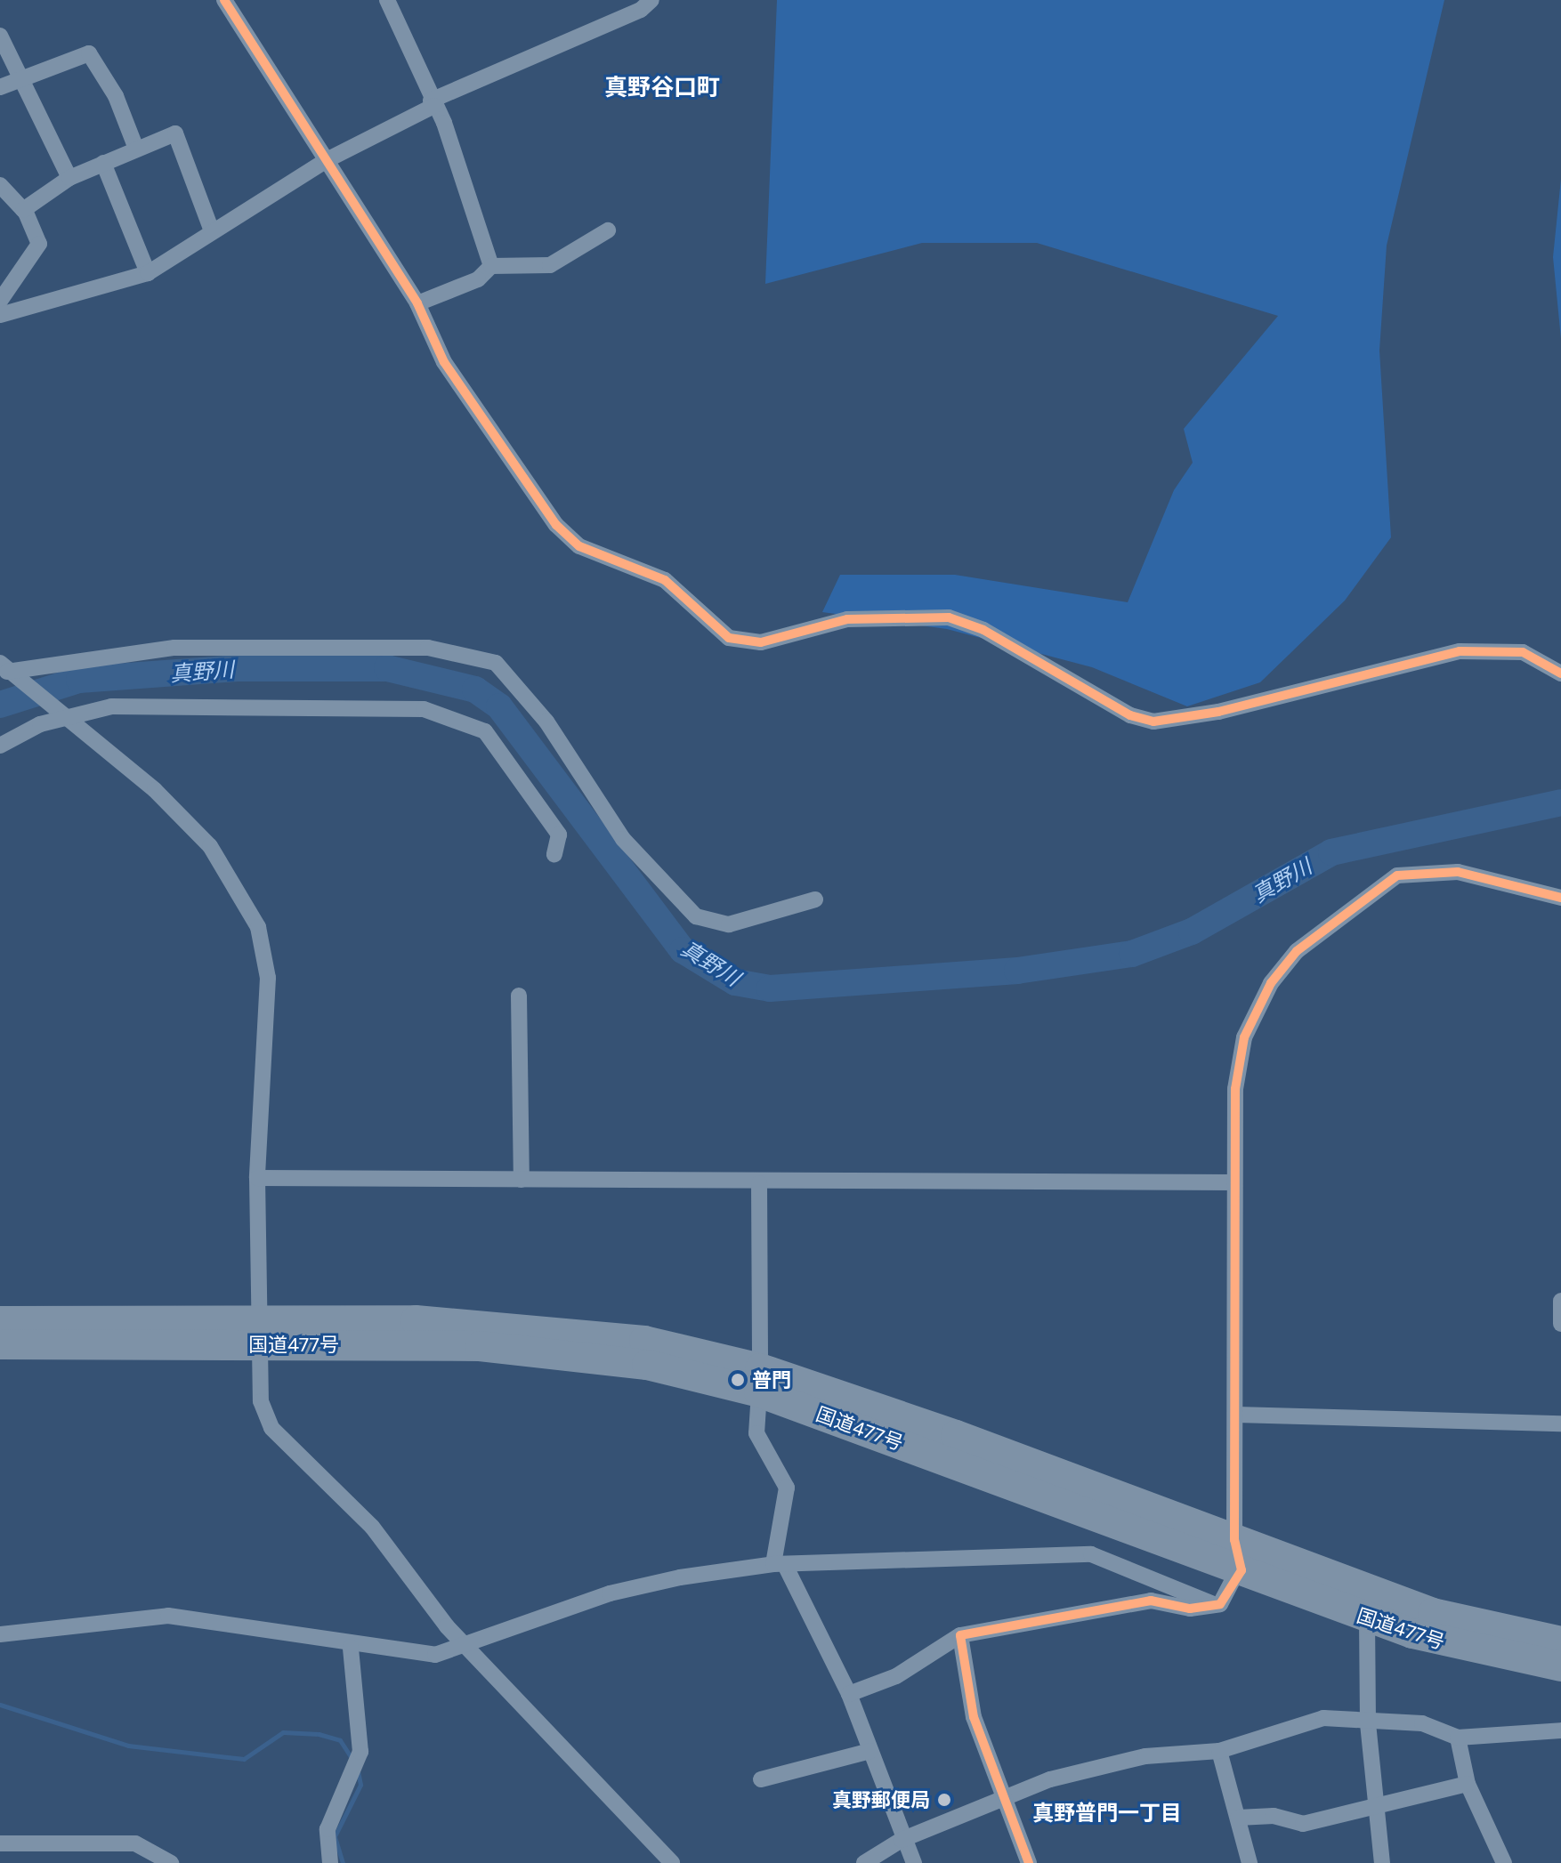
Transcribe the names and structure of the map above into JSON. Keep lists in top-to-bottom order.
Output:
{
  "streets": {
    "highway": ["国道477号"]
  },
  "districts": ["真野谷口町", "真野普門一丁目"],
  "water": ["真野川"],
  "places": ["普門", "真野郵便局"]
}
